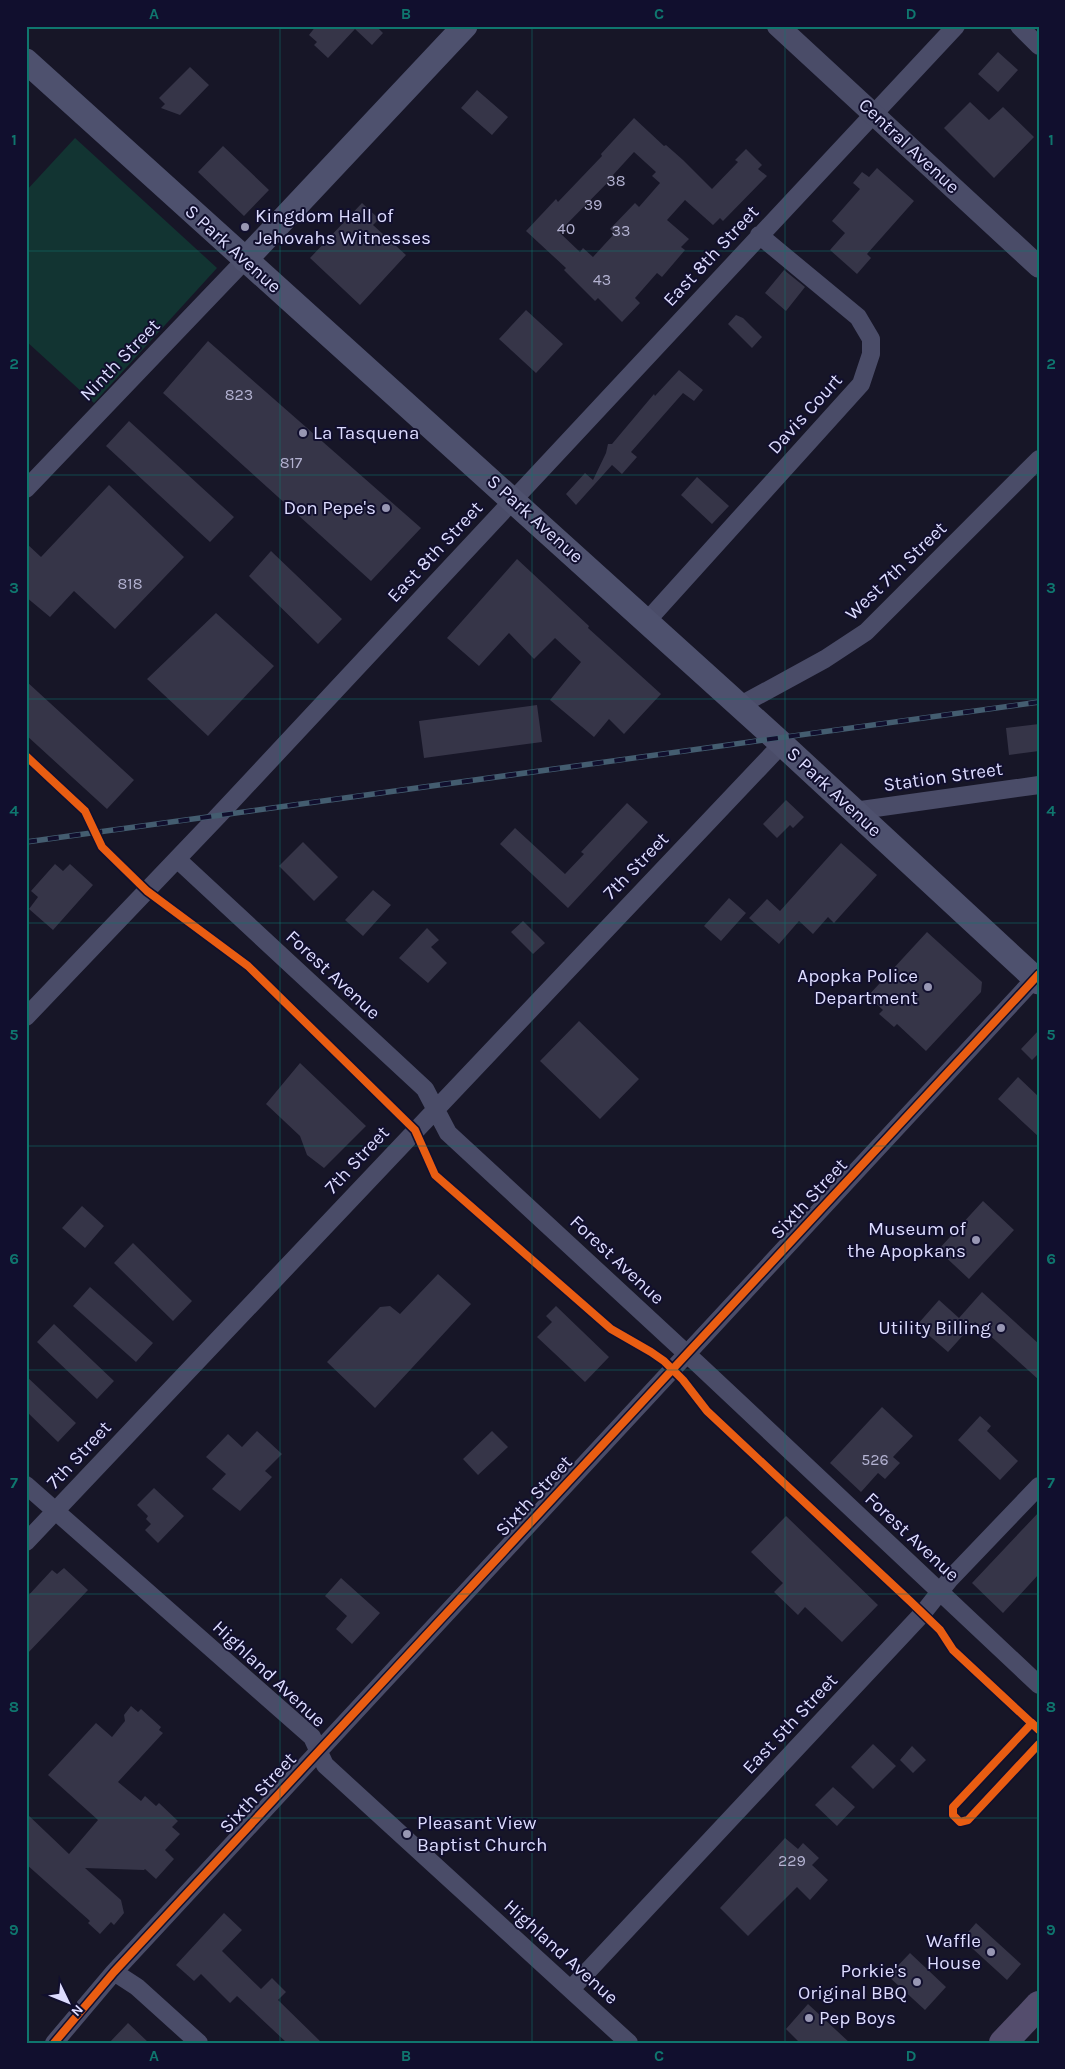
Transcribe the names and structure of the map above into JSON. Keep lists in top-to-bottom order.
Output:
{
  "streets": {
    "main road": ["S Park Avenue"],
    "street": [
      "Central Avenue",
      "East 8th Street",
      "Ninth Street",
      "Davis Court",
      "West 7th Street",
      "Station Street",
      "7th Street",
      "Forest Avenue",
      "Sixth Street",
      "Highland Avenue",
      "East 5th Street"
    ]
  },
  "crossings": [
    ["Central Avenue", "East 8th Street"],
    ["S Park Avenue", "East 8th Street"],
    ["S Park Avenue", "Ninth Street"],
    ["S Park Avenue", "Davis Court"],
    ["S Park Avenue", "West 7th Street"],
    ["S Park Avenue", "Station Street"],
    ["S Park Avenue", "7th Street"],
    ["S Park Avenue", "Sixth Street"],
    ["East 8th Street", "Davis Court"],
    ["East 8th Street", "Forest Avenue"],
    ["7th Street", "Forest Avenue"],
    ["7th Street", "Highland Avenue"],
    ["Forest Avenue", "Sixth Street"],
    ["Forest Avenue", "East 5th Street"],
    ["Sixth Street", "Highland Avenue"],
    ["Highland Avenue", "East 5th Street"]
  ],
  "places": [
    "Kingdom Hall of Jehovahs Witnesses",
    "La Tasquena",
    "Don Pepe's",
    "Apopka Police Department",
    "Museum of the Apopkans",
    "Utility Billing",
    "Pleasant View Baptist Church",
    "Waffle House",
    "Porkie's Original BBQ",
    "Pep Boys"
  ],
  "house_numbers": [
    "38",
    "39",
    "40",
    "33",
    "43",
    "823",
    "817",
    "818",
    "526",
    "229"
  ],
  "north": "bottom right",
  "grid": {
    "columns": [
      "A",
      "B",
      "C",
      "D"
    ],
    "rows": [
      "1",
      "2",
      "3",
      "4",
      "5",
      "6",
      "7",
      "8",
      "9"
    ]
  }
}
